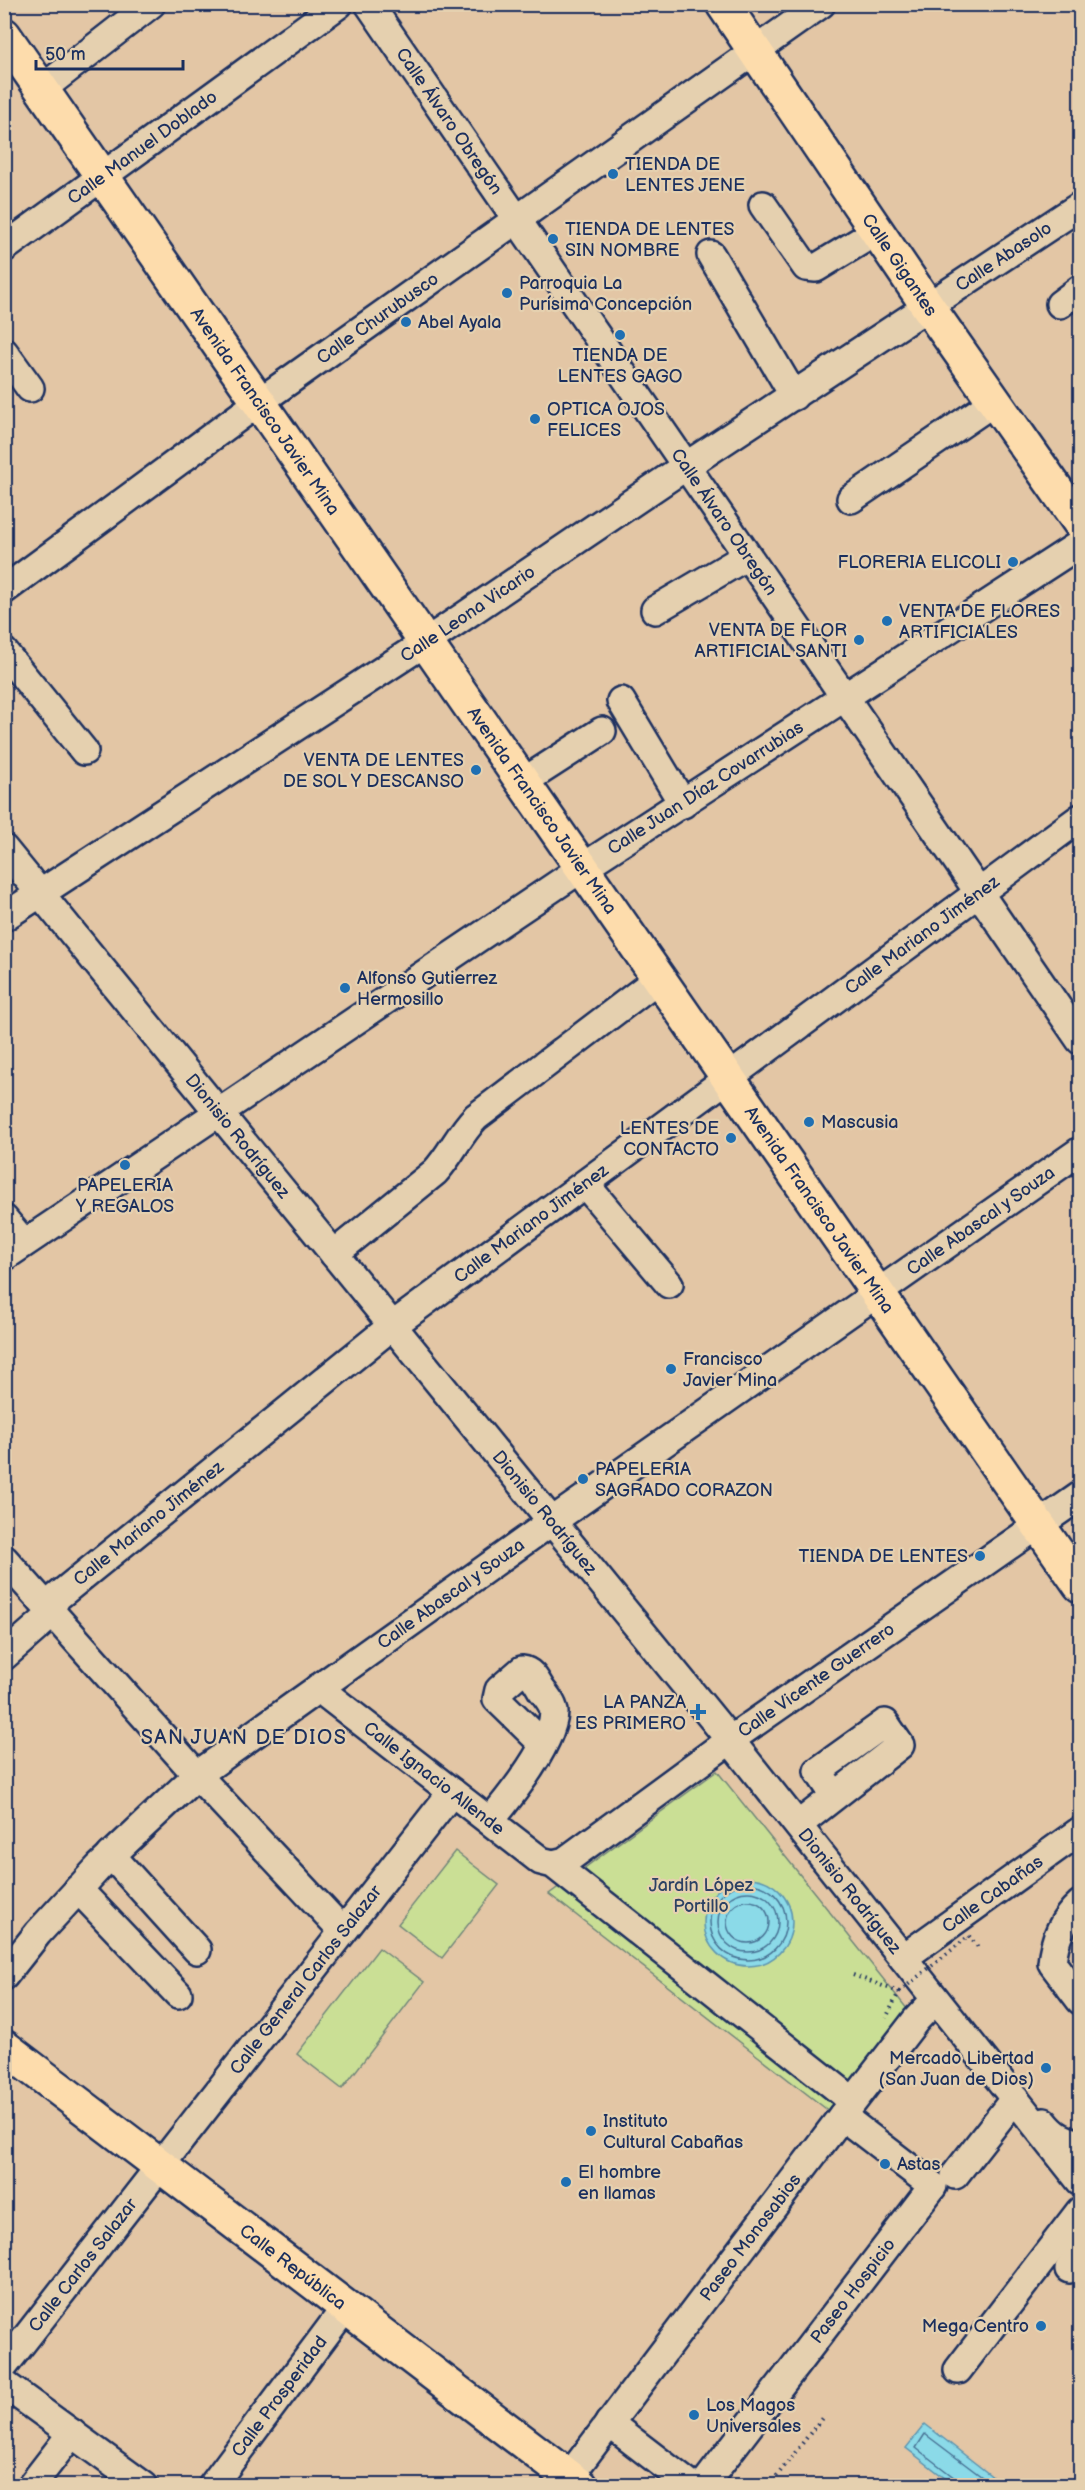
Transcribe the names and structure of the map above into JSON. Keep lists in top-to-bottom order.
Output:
{
  "streets": {
    "main road": ["Calle Gigantes", "Avenida Francisco Javier Mina", "Calle República"],
    "street": [
      "Calle Álvaro Obregón",
      "Calle Manuel Doblado",
      "Calle Abasolo",
      "Calle Churubusco",
      "Calle Leona Vicario",
      "Calle Juan Díaz Covarrubias",
      "Calle Mariano Jiménez",
      "Dionisio Rodríguez",
      "Calle Abascal y Souza",
      "Calle Vicente Guerrero",
      "Calle Ignacio Allende",
      "Calle Cabañas",
      "Calle General Carlos Salazar",
      "Paseo Monosabios",
      "Calle Carlos Salazar",
      "Paseo Hospicio",
      "Calle Prosperidad"
    ]
  },
  "crossings": [
    ["Calle Álvaro Obregón", "Calle Churubusco"],
    ["Calle Álvaro Obregón", "Calle Leona Vicario"],
    ["Calle Álvaro Obregón", "Calle Juan Díaz Covarrubias"],
    ["Calle Álvaro Obregón", "Calle Mariano Jiménez"],
    ["Calle Manuel Doblado", "Avenida Francisco Javier Mina"],
    ["Calle Abasolo", "Calle Gigantes"],
    ["Calle Abasolo", "Calle Leona Vicario"],
    ["Calle Gigantes", "Calle Churubusco"],
    ["Calle Gigantes", "Calle Leona Vicario"],
    ["Calle Churubusco", "Avenida Francisco Javier Mina"],
    ["Avenida Francisco Javier Mina", "Calle Leona Vicario"],
    ["Avenida Francisco Javier Mina", "Calle Juan Díaz Covarrubias"],
    ["Avenida Francisco Javier Mina", "Calle Mariano Jiménez"],
    ["Avenida Francisco Javier Mina", "Calle Abascal y Souza"],
    ["Avenida Francisco Javier Mina", "Calle Vicente Guerrero"],
    ["Calle Leona Vicario", "Dionisio Rodríguez"],
    ["Calle Juan Díaz Covarrubias", "Dionisio Rodríguez"],
    ["Calle Mariano Jiménez", "Dionisio Rodríguez"],
    ["Dionisio Rodríguez", "Calle Abascal y Souza"],
    ["Dionisio Rodríguez", "Calle Vicente Guerrero"],
    ["Dionisio Rodríguez", "Calle Cabañas"],
    ["Dionisio Rodríguez", "Paseo Monosabios"],
    ["Calle Abascal y Souza", "Calle Ignacio Allende"],
    ["Calle Vicente Guerrero", "Calle Ignacio Allende"],
    ["Calle Ignacio Allende", "Calle General Carlos Salazar"],
    ["Calle Ignacio Allende", "Paseo Monosabios"],
    ["Calle Ignacio Allende", "Paseo Hospicio"],
    ["Calle General Carlos Salazar", "Calle Carlos Salazar"],
    ["Calle General Carlos Salazar", "Calle República"],
    ["Paseo Monosabios", "Calle República"],
    ["Paseo Monosabios", "Paseo Hospicio"],
    ["Calle Carlos Salazar", "Calle República"],
    ["Calle República", "Calle Prosperidad"]
  ],
  "districts": ["SAN JUAN DE DIOS"],
  "parks": ["Jardín López Portillo"],
  "places": {
    "other": [
      "TIENDA DE LENTES JENE",
      "TIENDA DE LENTES SIN NOMBRE",
      "Parroquia La Purísima Concepción",
      "Abel Ayala",
      "TIENDA DE LENTES GAGO",
      "OPTICA OJOS FELICES",
      "FLORERIA ELICOLI",
      "VENTA DE FLORES ARTIFICIALES",
      "VENTA DE FLOR ARTIFICIAL SANTI",
      "VENTA DE LENTES DE SOL Y DESCANSO",
      "Alfonso Gutierrez Hermosillo",
      "Mascusia",
      "LENTES DE CONTACTO",
      "PAPELERIA Y REGALOS",
      "Francisco Javier Mina",
      "PAPELERIA SAGRADO CORAZON",
      "TIENDA DE LENTES",
      "Mercado Libertad (San Juan de Dios)",
      "Instituto Cultural Cabañas",
      "Astas",
      "El hombre en llamas",
      "Mega Centro",
      "Los Magos Universales"
    ],
    "health": ["LA PANZA ES PRIMERO"]
  },
  "scale_bar": "50 m"
}
